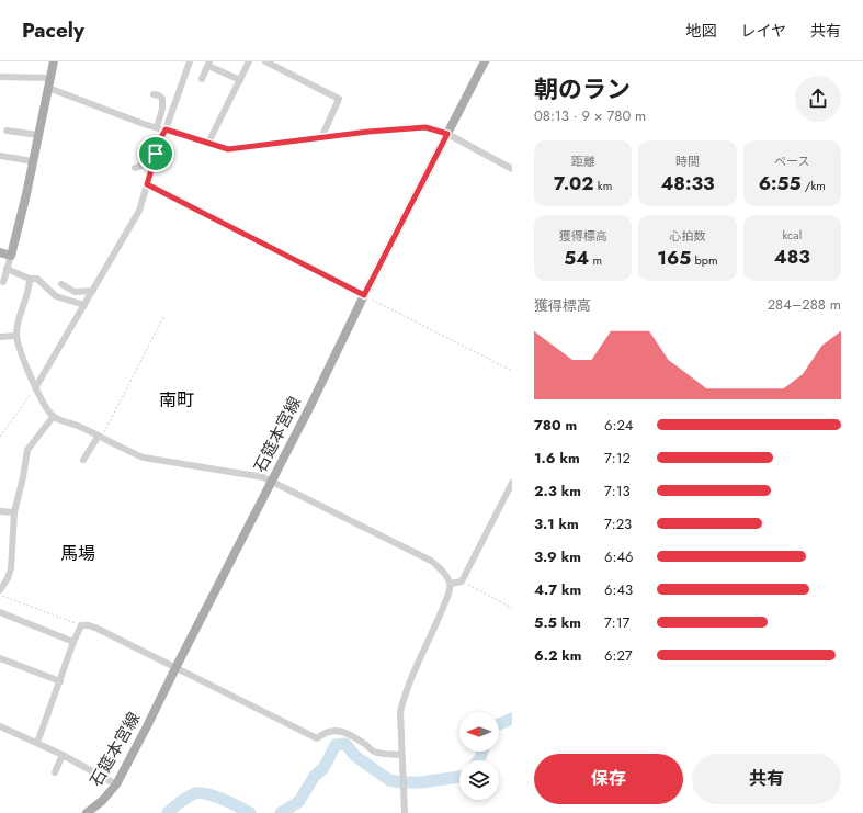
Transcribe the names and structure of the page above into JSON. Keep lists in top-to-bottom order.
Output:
{
  "streets": {
    "main road": ["石筵本宮線"]
  },
  "districts": ["南町", "馬場"],
  "north": "left",
  "page": {
    "header": "Pacely",
    "nav": ["地図", "レイヤ", "共有"],
    "heading": ["朝のラン", "08:13 · 9 × 780 m"],
    "stats": [
      ["距離", "7.02 km"],
      ["時間", "48:33"],
      ["ペース", "6:55 /km"],
      ["獲得標高", "54 m"],
      ["心拍数", "165 bpm"],
      ["kcal", "483"]
    ],
    "chart": ["獲得標高", "284–288 m"],
    "list": [
      {
        "name": "780 m",
        "note": "6:24"
      },
      {
        "name": "1.6 km",
        "note": "7:12"
      },
      {
        "name": "2.3 km",
        "note": "7:13"
      },
      {
        "name": "3.1 km",
        "note": "7:23"
      },
      {
        "name": "3.9 km",
        "note": "6:46"
      },
      {
        "name": "4.7 km",
        "note": "6:43"
      },
      {
        "name": "5.5 km",
        "note": "7:17"
      },
      {
        "name": "6.2 km",
        "note": "6:27"
      }
    ],
    "buttons": ["保存", "共有"]
  }
}
